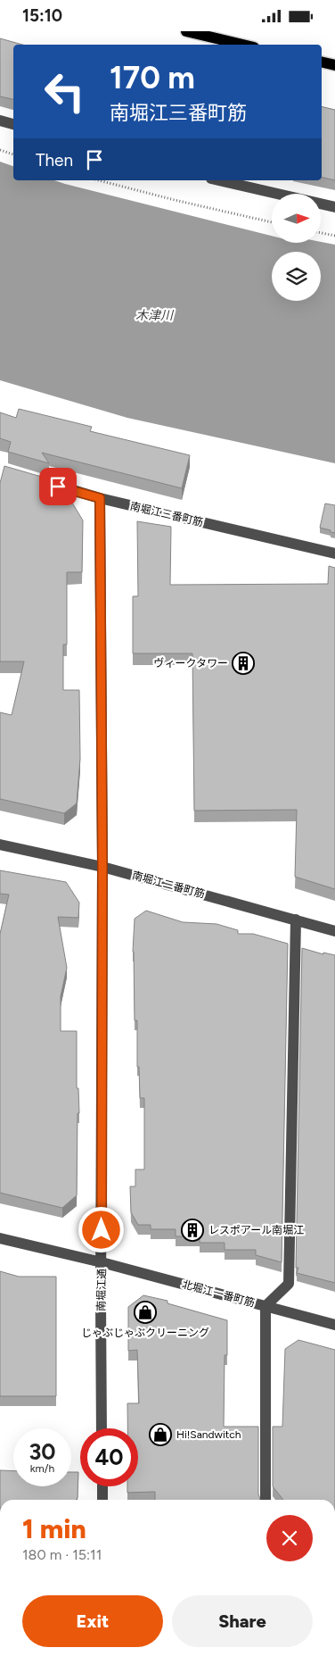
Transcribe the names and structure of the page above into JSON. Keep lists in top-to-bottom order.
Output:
{
  "streets": {
    "street": [
      "南堀江三番町筋",
      "南堀江二番町筋",
      "南堀江通",
      "北堀江一番町筋"
    ]
  },
  "crossings": [
    ["南堀江三番町筋", "南堀江通"],
    ["南堀江二番町筋", "南堀江通"],
    ["南堀江通", "北堀江一番町筋"]
  ],
  "water": ["木津川"],
  "places": {
    "building": ["ヴィークタワー", "レスポアール南堀江"],
    "shop": ["じゃぶじゃぶクリーニング", "Hi!Sandwitch"]
  },
  "north": "right",
  "page": {
    "status": "15:10",
    "turn": ["170 m", "南堀江三番町筋"],
    "then": "Then",
    "speed": "30 km/h",
    "limit": "40",
    "heading": ["1 min", "180 m · 15:11"],
    "buttons": ["Exit", "Share"]
  }
}
